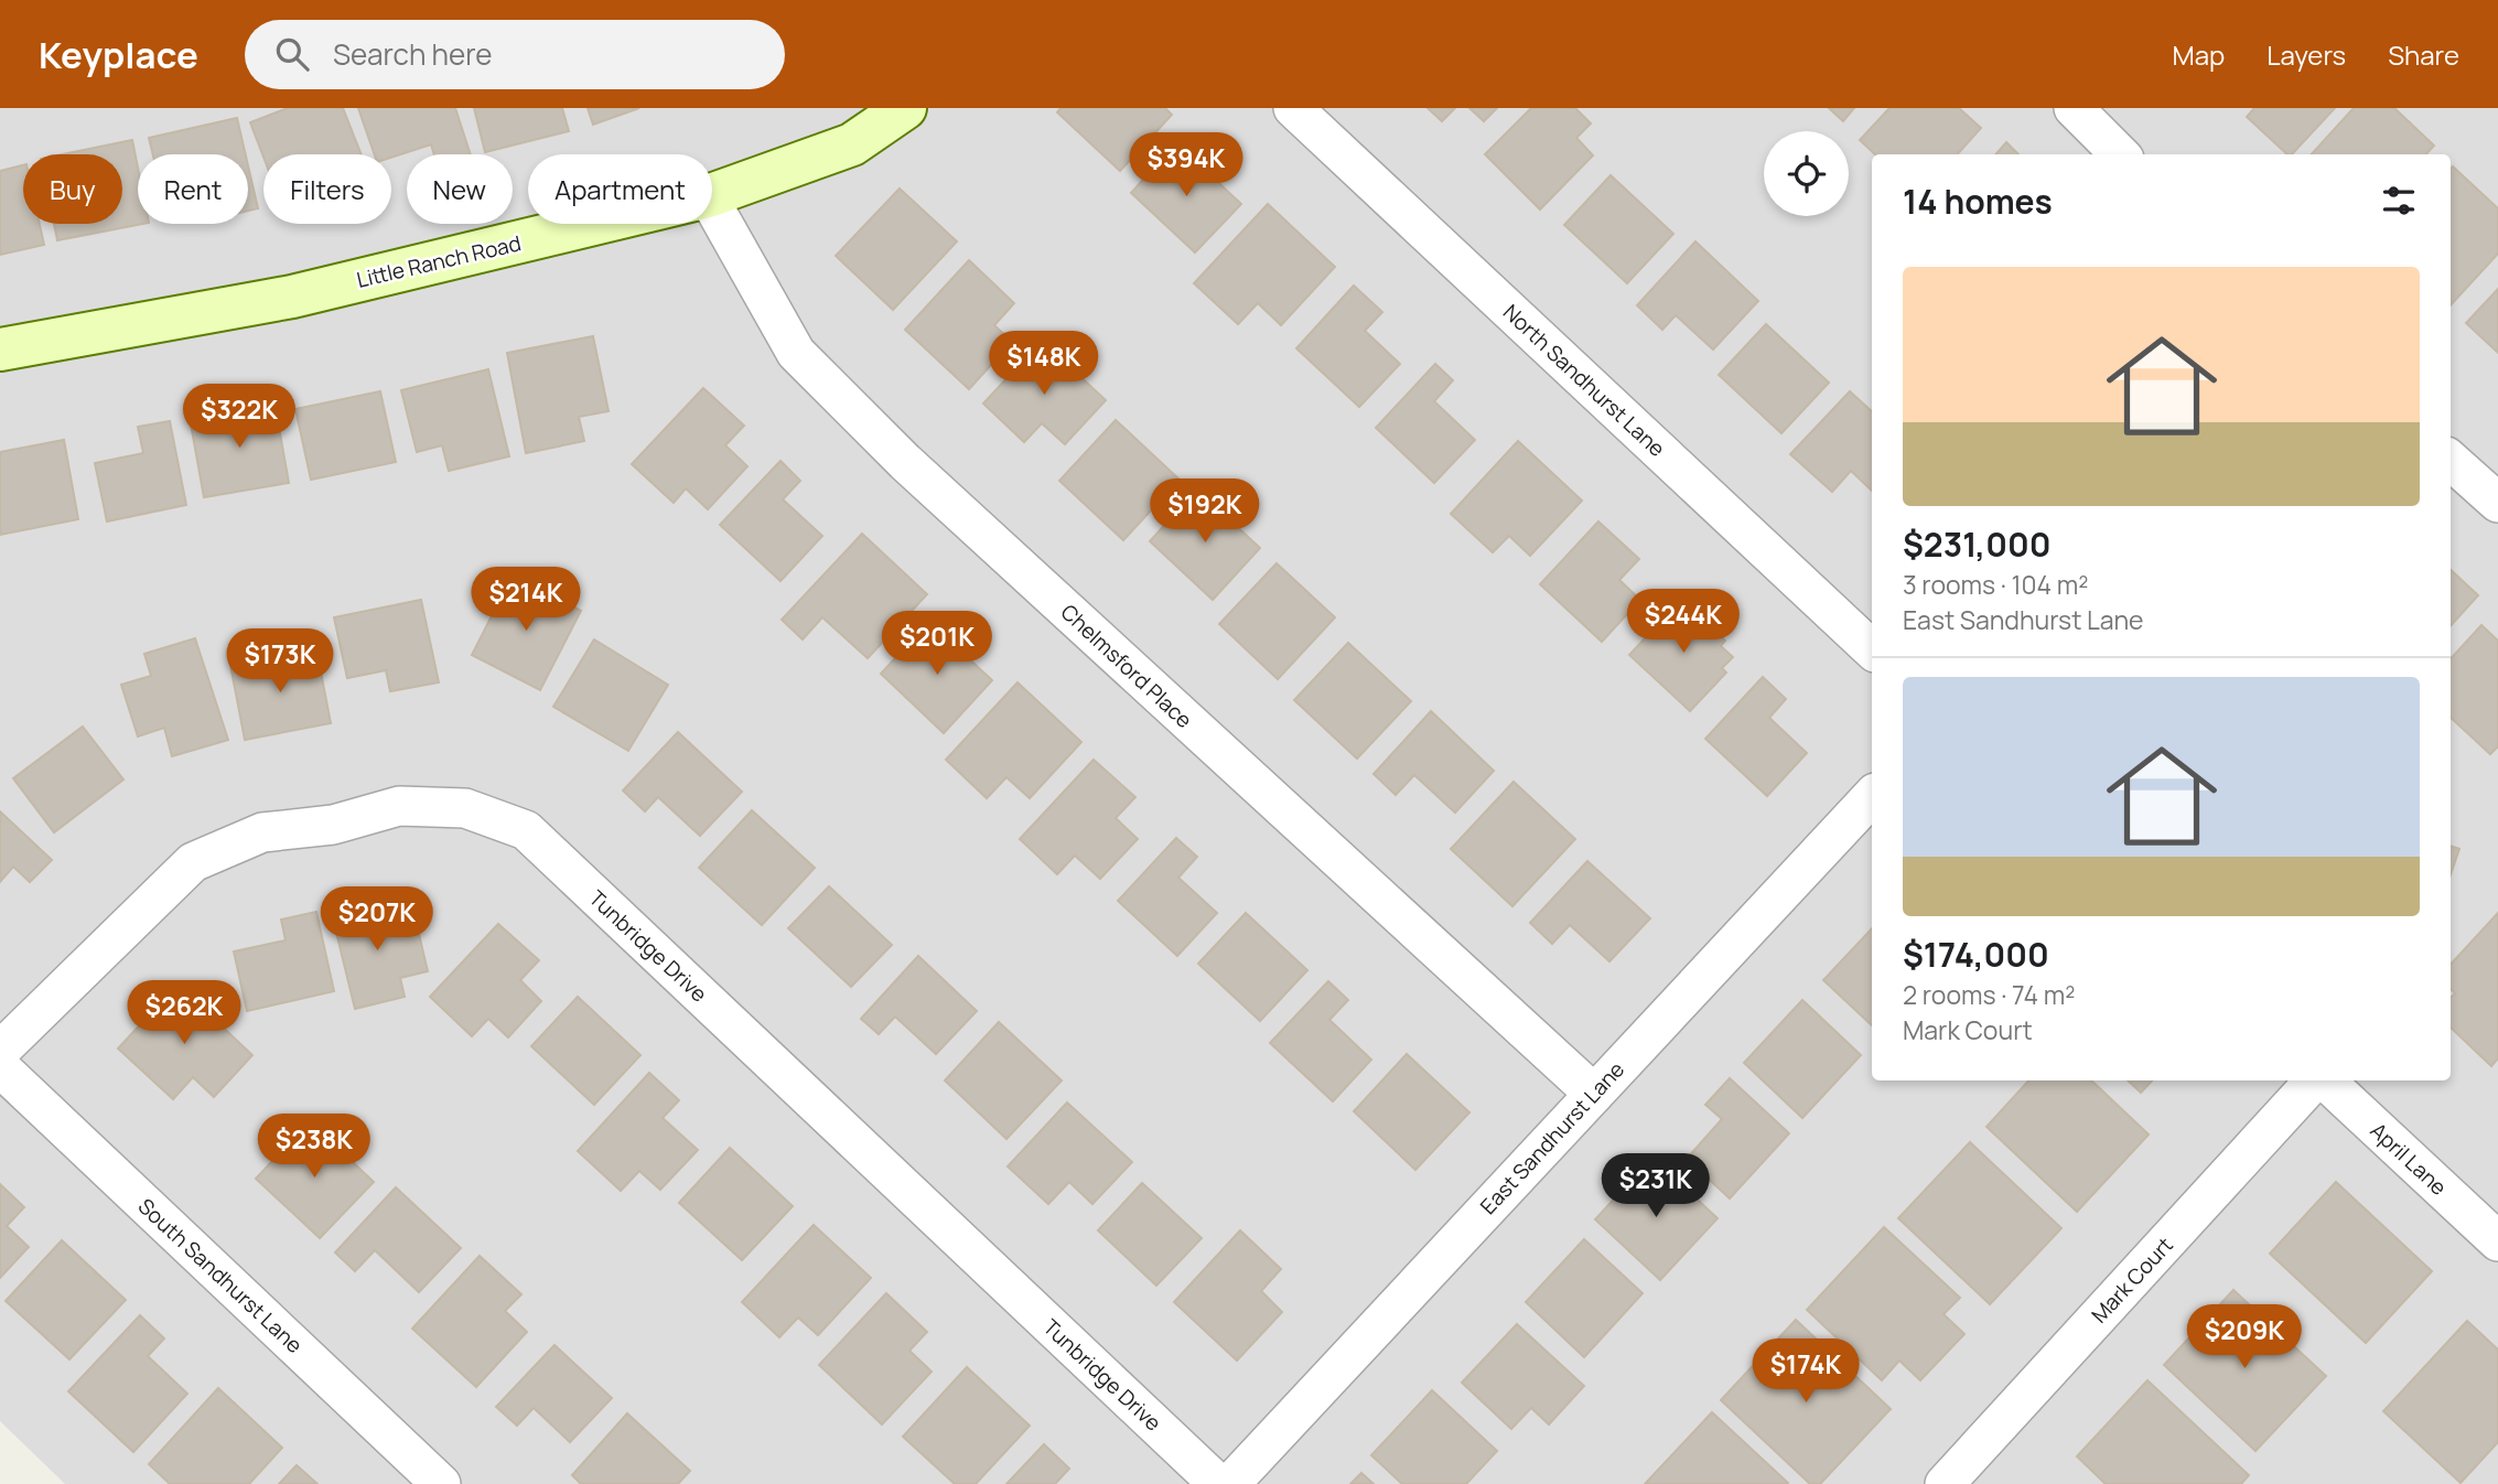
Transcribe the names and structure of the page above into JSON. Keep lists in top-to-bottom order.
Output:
{
  "streets": {
    "street": [
      "Little Ranch Road",
      "North Sandhurst Lane",
      "Chelmsford Place",
      "Tunbridge Drive",
      "East Sandhurst Lane",
      "April Lane",
      "South Sandhurst Lane",
      "Mark Court"
    ]
  },
  "crossings": [
    ["Chelmsford Place", "East Sandhurst Lane"]
  ],
  "page": {
    "header": "Keyplace",
    "search": "Search here",
    "nav": ["Map", "Layers", "Share"],
    "price": [
      "$394K",
      "$148K",
      "$322K",
      "$192K",
      "$214K",
      "$244K",
      "$201K",
      "$173K",
      "$207K",
      "$262K",
      "$238K",
      "$231K",
      "$209K",
      "$174K"
    ],
    "chip": [
      "Buy",
      "Rent",
      "Filters",
      "New",
      "Apartment"
    ],
    "heading": "14 homes",
    "list": [
      {
        "name": "$231,000",
        "note": "3 rooms · 104 m² · East Sandhurst Lane"
      },
      {
        "name": "$174,000",
        "note": "2 rooms · 74 m² · Mark Court"
      }
    ]
  }
}
